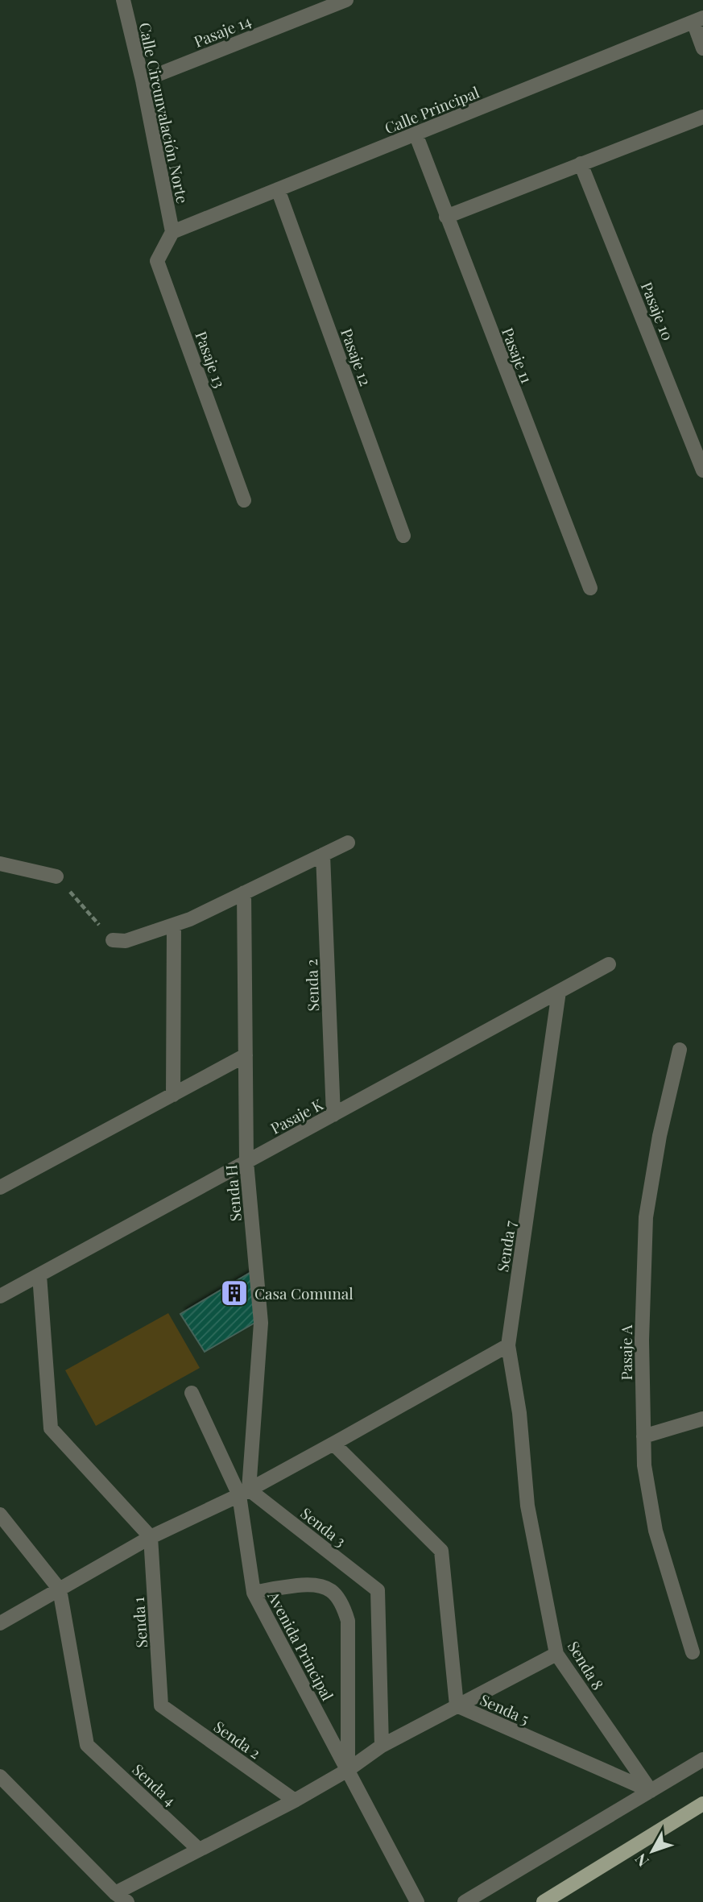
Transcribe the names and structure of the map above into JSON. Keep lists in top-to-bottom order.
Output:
{
  "streets": {
    "street": [
      "Pasaje 14",
      "Calle Principal",
      "Calle Circunvalación Norte",
      "Pasaje 10",
      "Pasaje 11",
      "Pasaje 12",
      "Pasaje 13",
      "Senda 2",
      "Pasaje K",
      "Senda H",
      "Senda 7",
      "Pasaje A",
      "Senda 3",
      "Senda 1",
      "Avenida Principal",
      "Senda 8",
      "Senda 5",
      "Senda 4"
    ]
  },
  "crossings": [
    ["Pasaje 14", "Calle Circunvalación Norte"],
    ["Calle Principal", "Calle Circunvalación Norte"],
    ["Calle Principal", "Pasaje 11"],
    ["Calle Principal", "Pasaje 12"],
    ["Calle Principal", "Pasaje 13"],
    ["Calle Circunvalación Norte", "Pasaje 13"],
    ["Senda 2", "Pasaje K"],
    ["Senda 2", "Senda 1"],
    ["Pasaje K", "Senda H"],
    ["Pasaje K", "Senda 7"],
    ["Senda H", "Senda 3"],
    ["Senda H", "Avenida Principal"],
    ["Senda 7", "Senda 8"],
    ["Senda 3", "Avenida Principal"],
    ["Senda 8", "Senda 5"]
  ],
  "places": {
    "building": ["Casa Comunal"]
  },
  "north": "bottom left"
}
